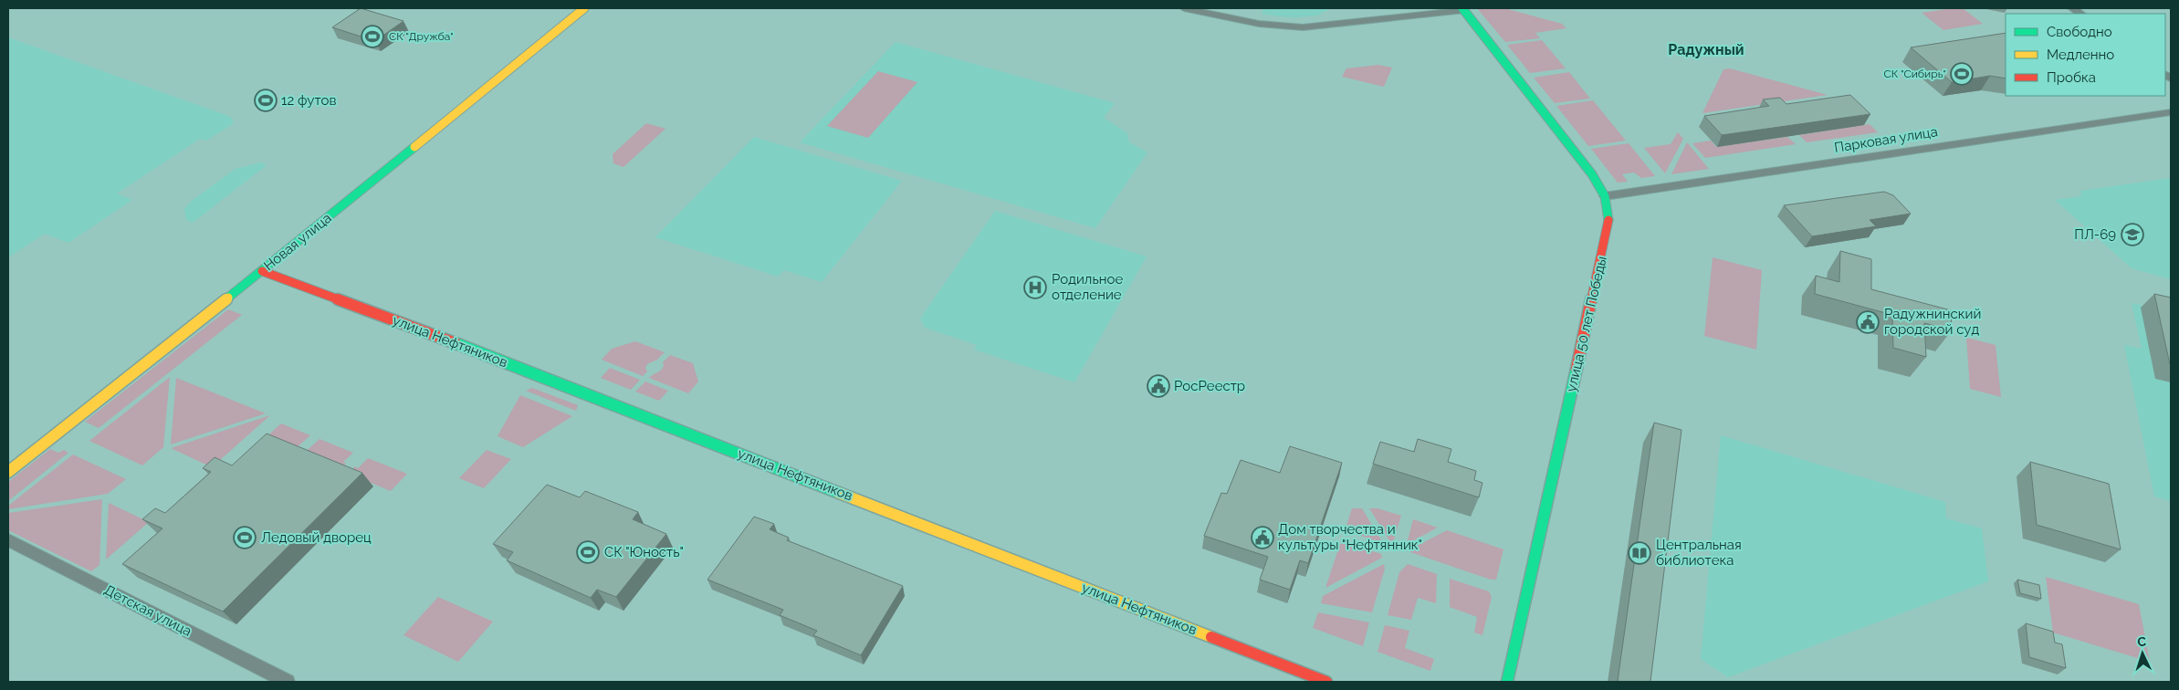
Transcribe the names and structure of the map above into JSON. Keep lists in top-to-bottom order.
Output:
{
  "streets": {
    "street": [
      "Парковая улица",
      "Новая улица",
      "улица 50 лет Победы",
      "улица Нефтяников",
      "Детская улица"
    ]
  },
  "crossings": [
    ["Парковая улица", "улица 50 лет Победы"],
    ["Новая улица", "улица Нефтяников"]
  ],
  "districts": ["Радужный"],
  "places": {
    "sports": [
      "СК \"Дружба\"",
      "СК \"Сибирь\"",
      "12 футов",
      "Ледовый дворец",
      "СК \"Юность\""
    ],
    "school or university": ["ПЛ-69"],
    "hospital": ["Родильное отделение"],
    "public building": ["Радужнинский городской суд", "РосРеестр", "Дом творчества и культуры \"Нефтянник\""],
    "library": ["Центральная библиотека"]
  },
  "legend": ["Свободно", "Медленно", "Пробка"],
  "north": "top"
}
